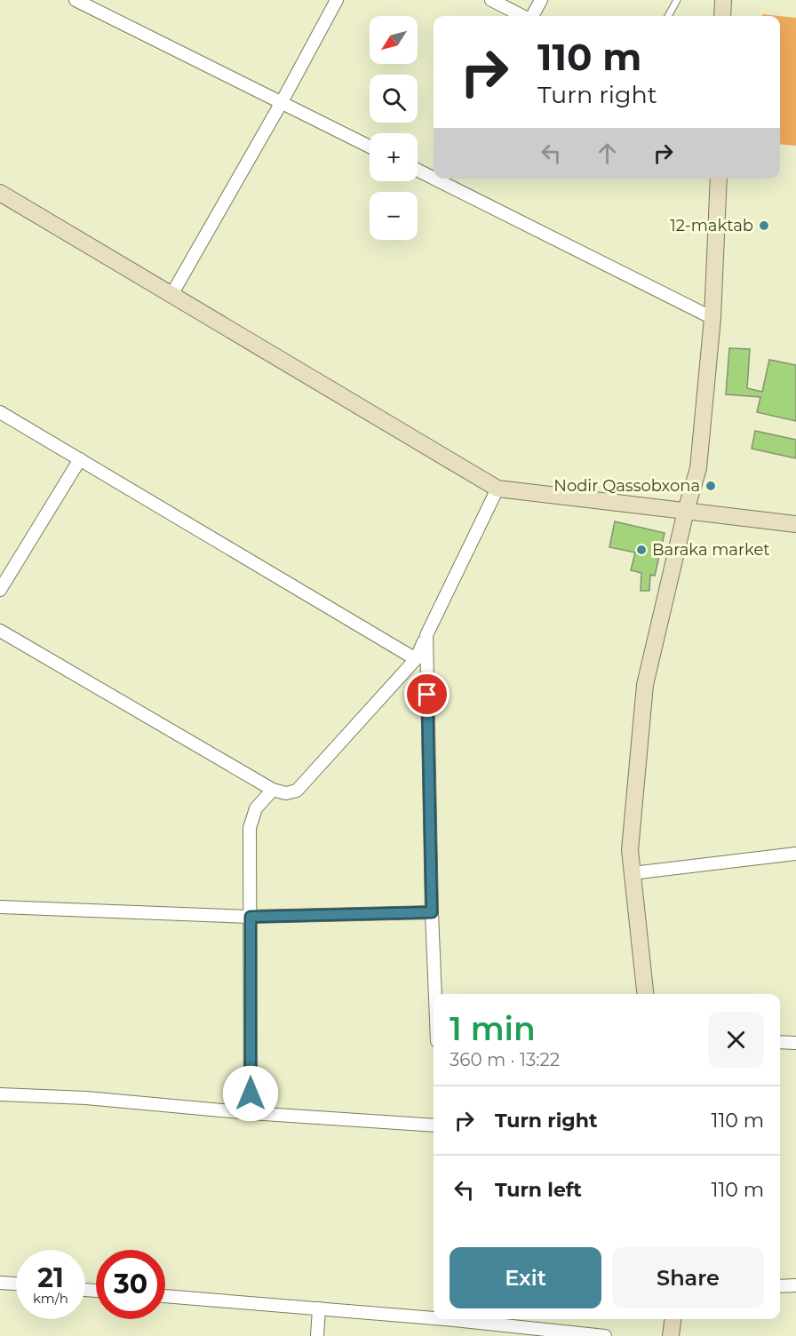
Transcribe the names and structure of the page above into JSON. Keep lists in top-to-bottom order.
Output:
{
  "places": ["12-maktab", "Nodir Qassobxona", "Baraka market"],
  "north": "bottom left",
  "page": {
    "map_buttons": ["+", "−"],
    "turn": ["110 m", "Turn right"],
    "heading": ["1 min", "360 m · 13:22"],
    "list": [
      {
        "name": "Turn right",
        "value": "110 m"
      },
      {
        "name": "Turn left",
        "value": "110 m"
      }
    ],
    "buttons": ["Exit", "Share"],
    "speed": "21 km/h",
    "limit": "30"
  }
}
